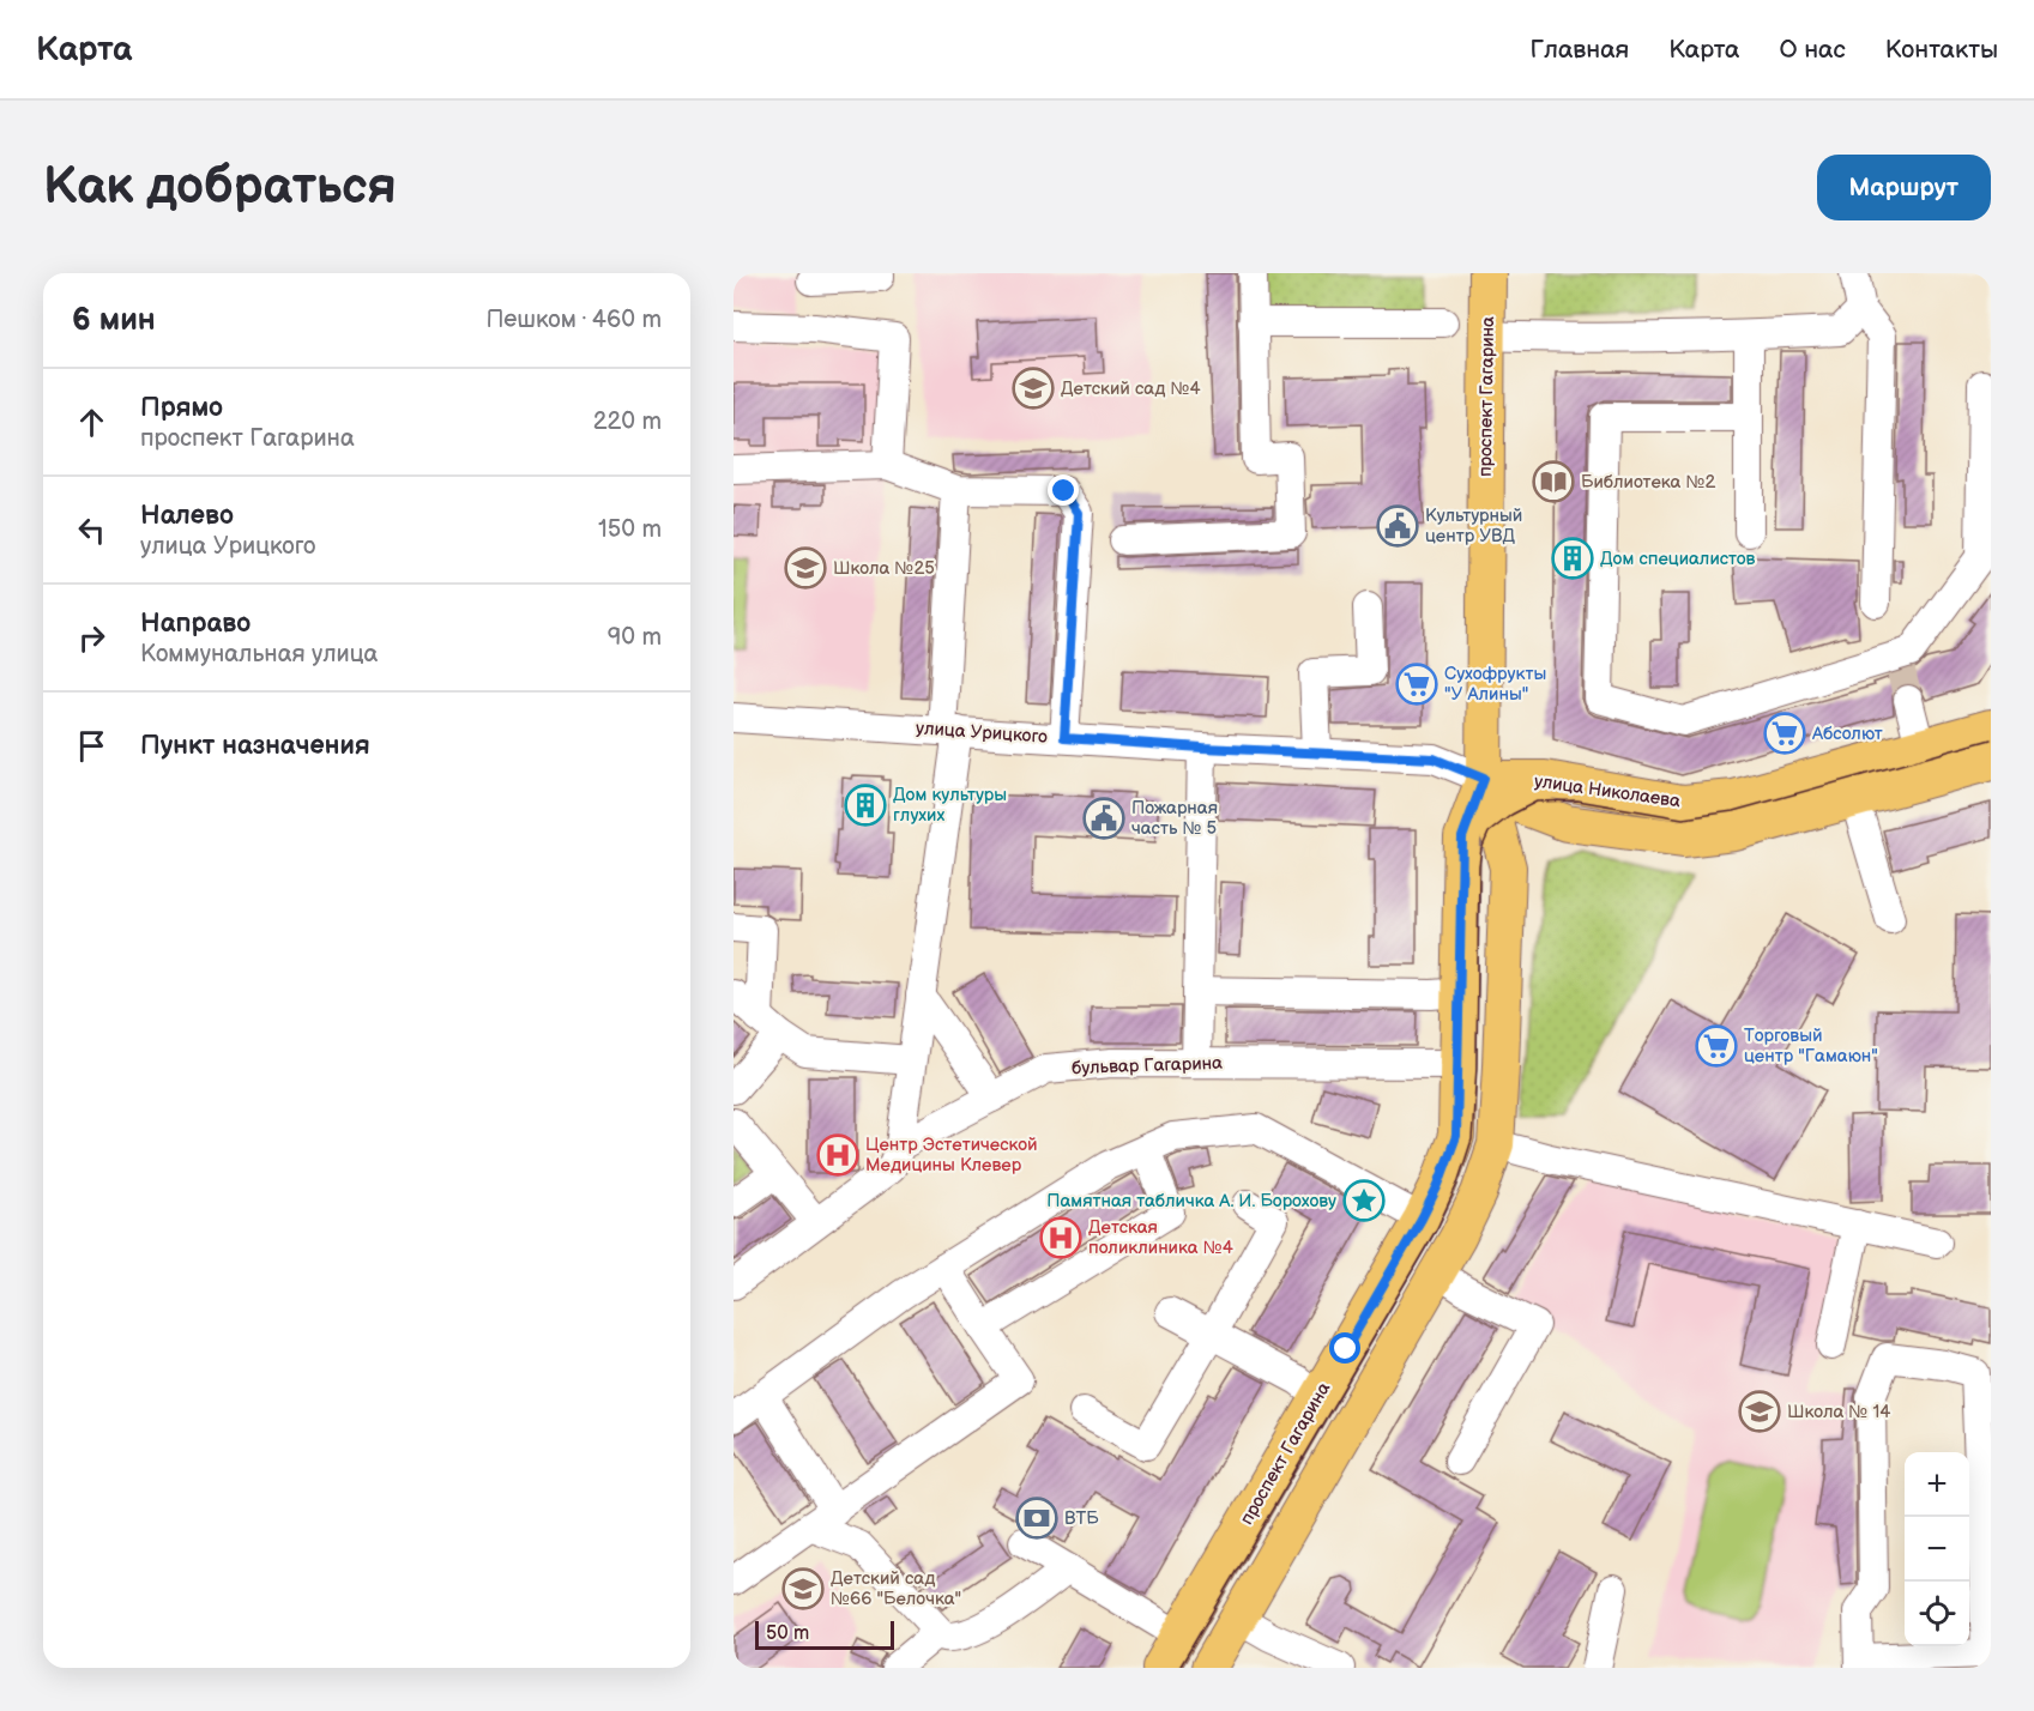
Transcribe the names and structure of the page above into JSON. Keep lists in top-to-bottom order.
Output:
{
  "streets": {
    "main road": ["проспект Гагарина", "улица Николаева"],
    "street": ["улица Урицкого", "бульвар Гагарина"]
  },
  "crossings": [
    ["проспект Гагарина", "улица Урицкого"],
    ["проспект Гагарина", "улица Николаева"],
    ["проспект Гагарина", "бульвар Гагарина"],
    ["улица Урицкого", "улица Николаева"]
  ],
  "places": {
    "school or university": [
      "Детский сад №4",
      "Школа №25",
      "Школа № 14",
      "Детский сад №66 \"Белочка\""
    ],
    "library": ["Библиотека №2"],
    "public building": ["Культурный центр УВД", "Пожарная часть № 5"],
    "building": ["Дом специалистов", "Дом культуры глухих"],
    "supermarket": ["Сухофрукты \"У Алины\"", "Абсолют", "Торговый центр \"Гамаюн\""],
    "hospital": ["Центр Эстетической Медицины Клевер", "Детская поликлиника №4"],
    "place": ["Памятная табличка А. И. Борохову"],
    "bank": ["ВТБ"]
  },
  "scale_bar": "50 m",
  "page": {
    "header": "Карта",
    "nav": [
      "Главная",
      "Карта",
      "О нас",
      "Контакты"
    ],
    "buttons": "Маршрут",
    "title": "Как добраться",
    "heading": ["6 мин", "Пешком · 460 m"],
    "list": [
      ["Прямо", "проспект Гагарина", "220 m"],
      ["Налево", "улица Урицкого", "150 m"],
      ["Направо", "Коммунальная улица", "90 m"],
      "Пункт назначения"
    ],
    "map_buttons": ["+", "−"],
    "scale": "50 m"
  }
}
